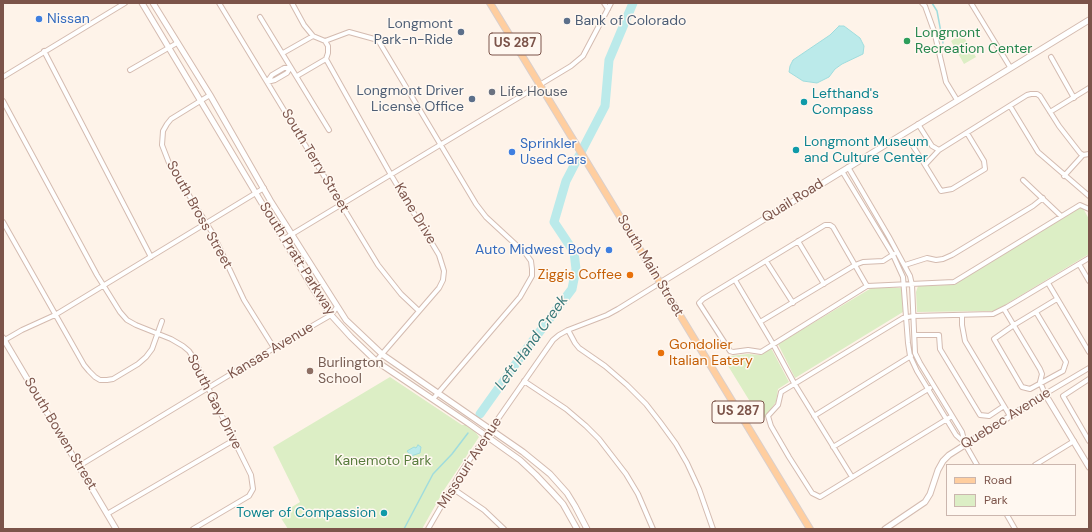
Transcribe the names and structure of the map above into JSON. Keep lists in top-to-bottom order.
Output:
{
  "streets": {
    "main road": ["US 287", "South Main Street"],
    "street": [
      "South Terry Street",
      "Quail Road",
      "Kane Drive",
      "South Bross Street",
      "South Pratt Parkway",
      "Kansas Avenue",
      "South Gay Drive",
      "Quebec Avenue",
      "South Bowen Street",
      "Missouri Avenue"
    ]
  },
  "crossings": [
    ["South Terry Street", "Kane Drive"],
    ["Quail Road", "South Main Street"],
    ["Quail Road", "Missouri Avenue"],
    ["Kane Drive", "South Pratt Parkway"],
    ["South Bross Street", "South Pratt Parkway"],
    ["South Bross Street", "Kansas Avenue"],
    ["South Pratt Parkway", "Kansas Avenue"],
    ["South Pratt Parkway", "Missouri Avenue"],
    ["South Main Street", "Missouri Avenue"],
    ["Kansas Avenue", "South Gay Drive"],
    ["Kansas Avenue", "South Bowen Street"]
  ],
  "water": ["Left Hand Creek"],
  "parks": ["Kanemoto Park"],
  "places": [
    "Nissan",
    "Bank of Colorado",
    "Longmont Park-n-Ride",
    "Longmont Recreation Center",
    "Life House",
    "Longmont Driver License Office",
    "Lefthand's Compass",
    "Longmont Museum and Culture Center",
    "Sprinkler Used Cars",
    "Auto Midwest Body",
    "Ziggis Coffee",
    "Gondolier Italian Eatery",
    "Burlington School",
    "Tower of Compassion"
  ],
  "legend": ["Road", "Park"]
}
